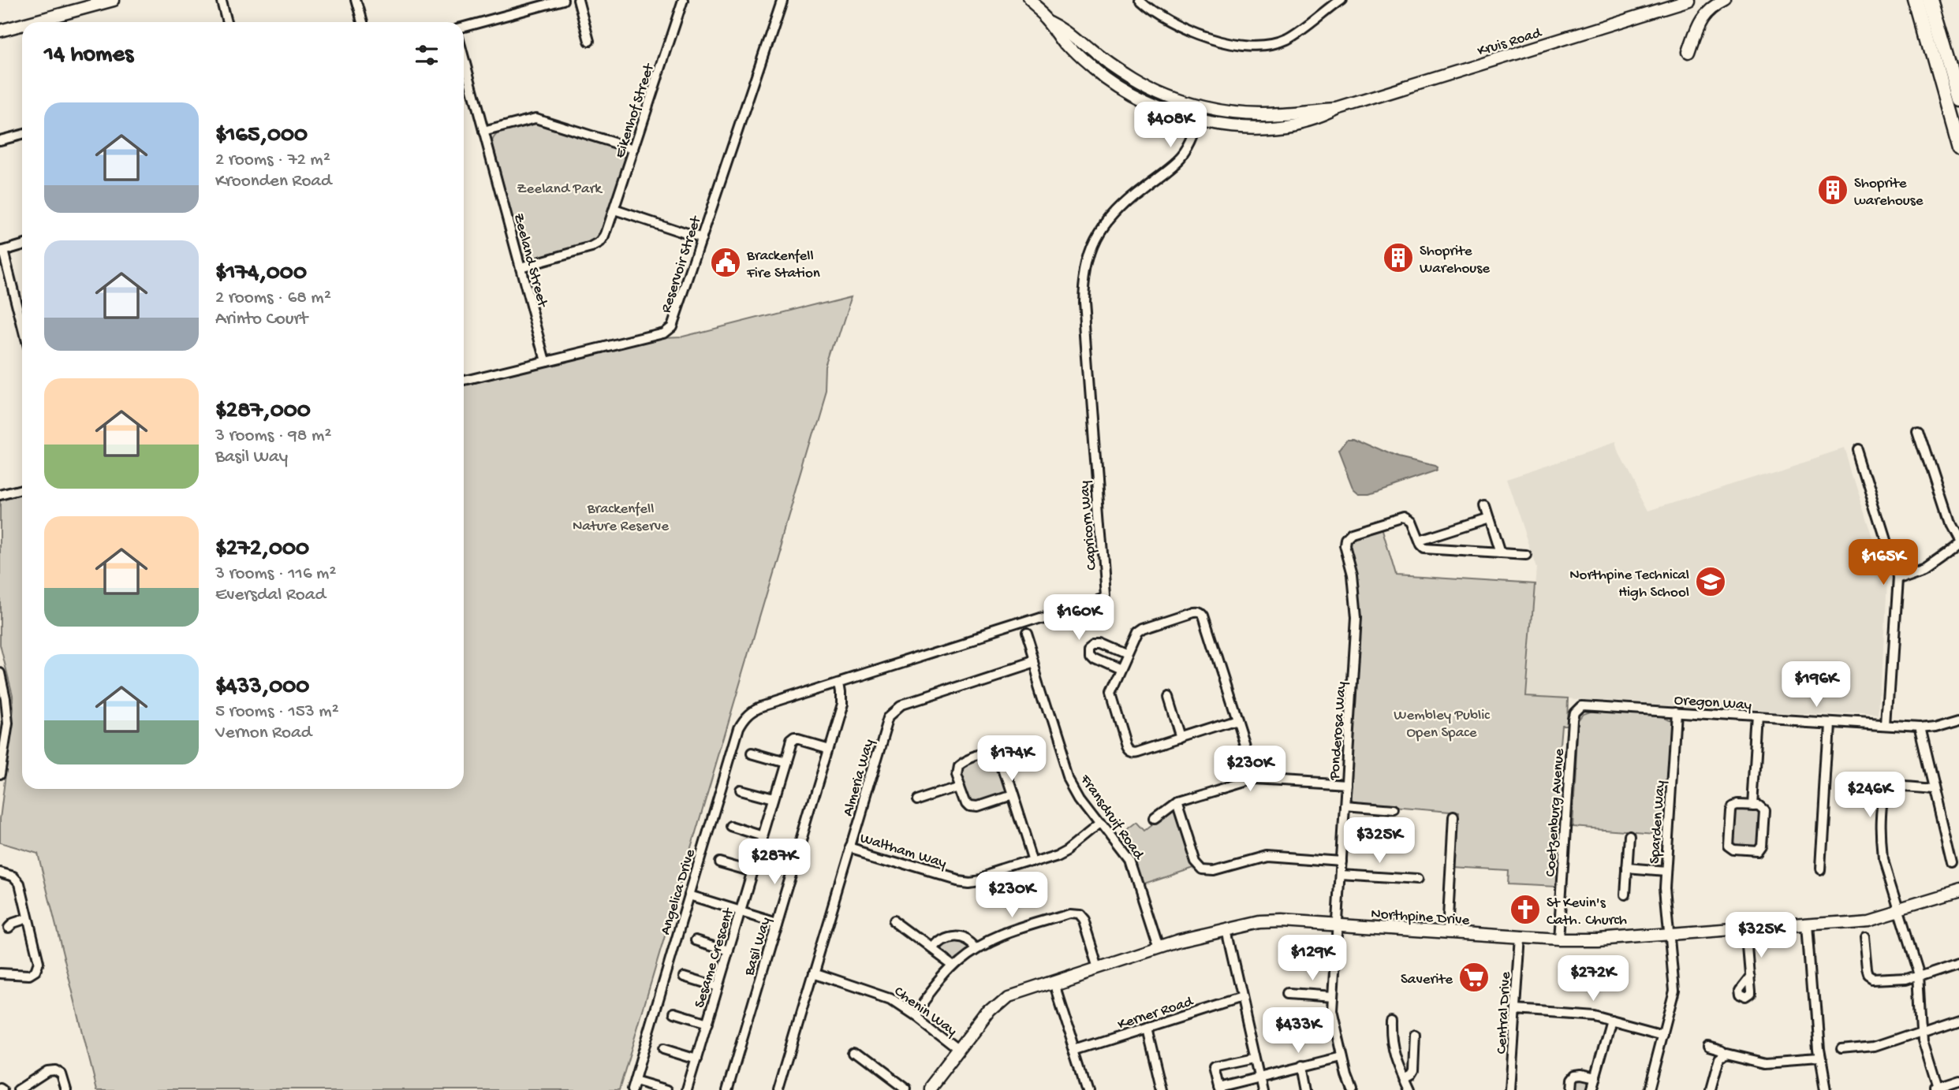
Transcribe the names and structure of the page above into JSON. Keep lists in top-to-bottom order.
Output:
{
  "streets": {
    "street": [
      "Kruis Road",
      "Eikenhof Street",
      "Zeeland Street",
      "Reservoir Street",
      "Capricorn Way",
      "Oregon Way",
      "Ponderosa Way",
      "Almeria Way",
      "Coetzenburg Avenue",
      "Fransdruif Road",
      "Sparden Way",
      "Waltham Way",
      "Angelica Drive",
      "Northpine Drive",
      "Basil Way",
      "Sesame Crescent",
      "Chenin Way",
      "Kerner Road",
      "Central Drive"
    ]
  },
  "crossings": [
    ["Kruis Road", "Capricorn Way"],
    ["Eikenhof Street", "Zeeland Street"],
    ["Zeeland Street", "Reservoir Street"],
    ["Capricorn Way", "Angelica Drive"],
    ["Capricorn Way", "Basil Way"],
    ["Oregon Way", "Coetzenburg Avenue"],
    ["Oregon Way", "Sparden Way"],
    ["Ponderosa Way", "Northpine Drive"],
    ["Almeria Way", "Fransdruif Road"],
    ["Almeria Way", "Waltham Way"],
    ["Almeria Way", "Chenin Way"],
    ["Coetzenburg Avenue", "Northpine Drive"],
    ["Fransdruif Road", "Waltham Way"],
    ["Fransdruif Road", "Northpine Drive"],
    ["Sparden Way", "Northpine Drive"],
    ["Northpine Drive", "Chenin Way"],
    ["Northpine Drive", "Central Drive"],
    ["Basil Way", "Sesame Crescent"]
  ],
  "parks": ["Zeeland Park", "Brackenfell Nature Reserve", "Wembley Public Open Space"],
  "places": {
    "building": ["Shoprite warehouse", "Shoprite Warehouse"],
    "public building": ["Brackenfell Fire Station"],
    "school or university": ["Northpine Technical High School"],
    "church": ["St Kevin's Cath. Church"],
    "supermarket": ["Saverite"]
  },
  "page": {
    "heading": "14 homes",
    "list": [
      {
        "name": "$165,000",
        "note": "2 rooms · 72 m² · Kroonden Road"
      },
      {
        "name": "$174,000",
        "note": "2 rooms · 68 m² · Arinto Court"
      },
      {
        "name": "$287,000",
        "note": "3 rooms · 98 m² · Basil Way"
      },
      {
        "name": "$272,000",
        "note": "3 rooms · 116 m² · Eversdal Road"
      },
      {
        "name": "$433,000",
        "note": "5 rooms · 153 m² · Vernon Road"
      }
    ],
    "price": [
      "$408K",
      "$165K",
      "$160K",
      "$196K",
      "$174K",
      "$230K",
      "$246K",
      "$325K",
      "$287K",
      "$230K",
      "$325K",
      "$129K",
      "$272K",
      "$433K"
    ]
  }
}
